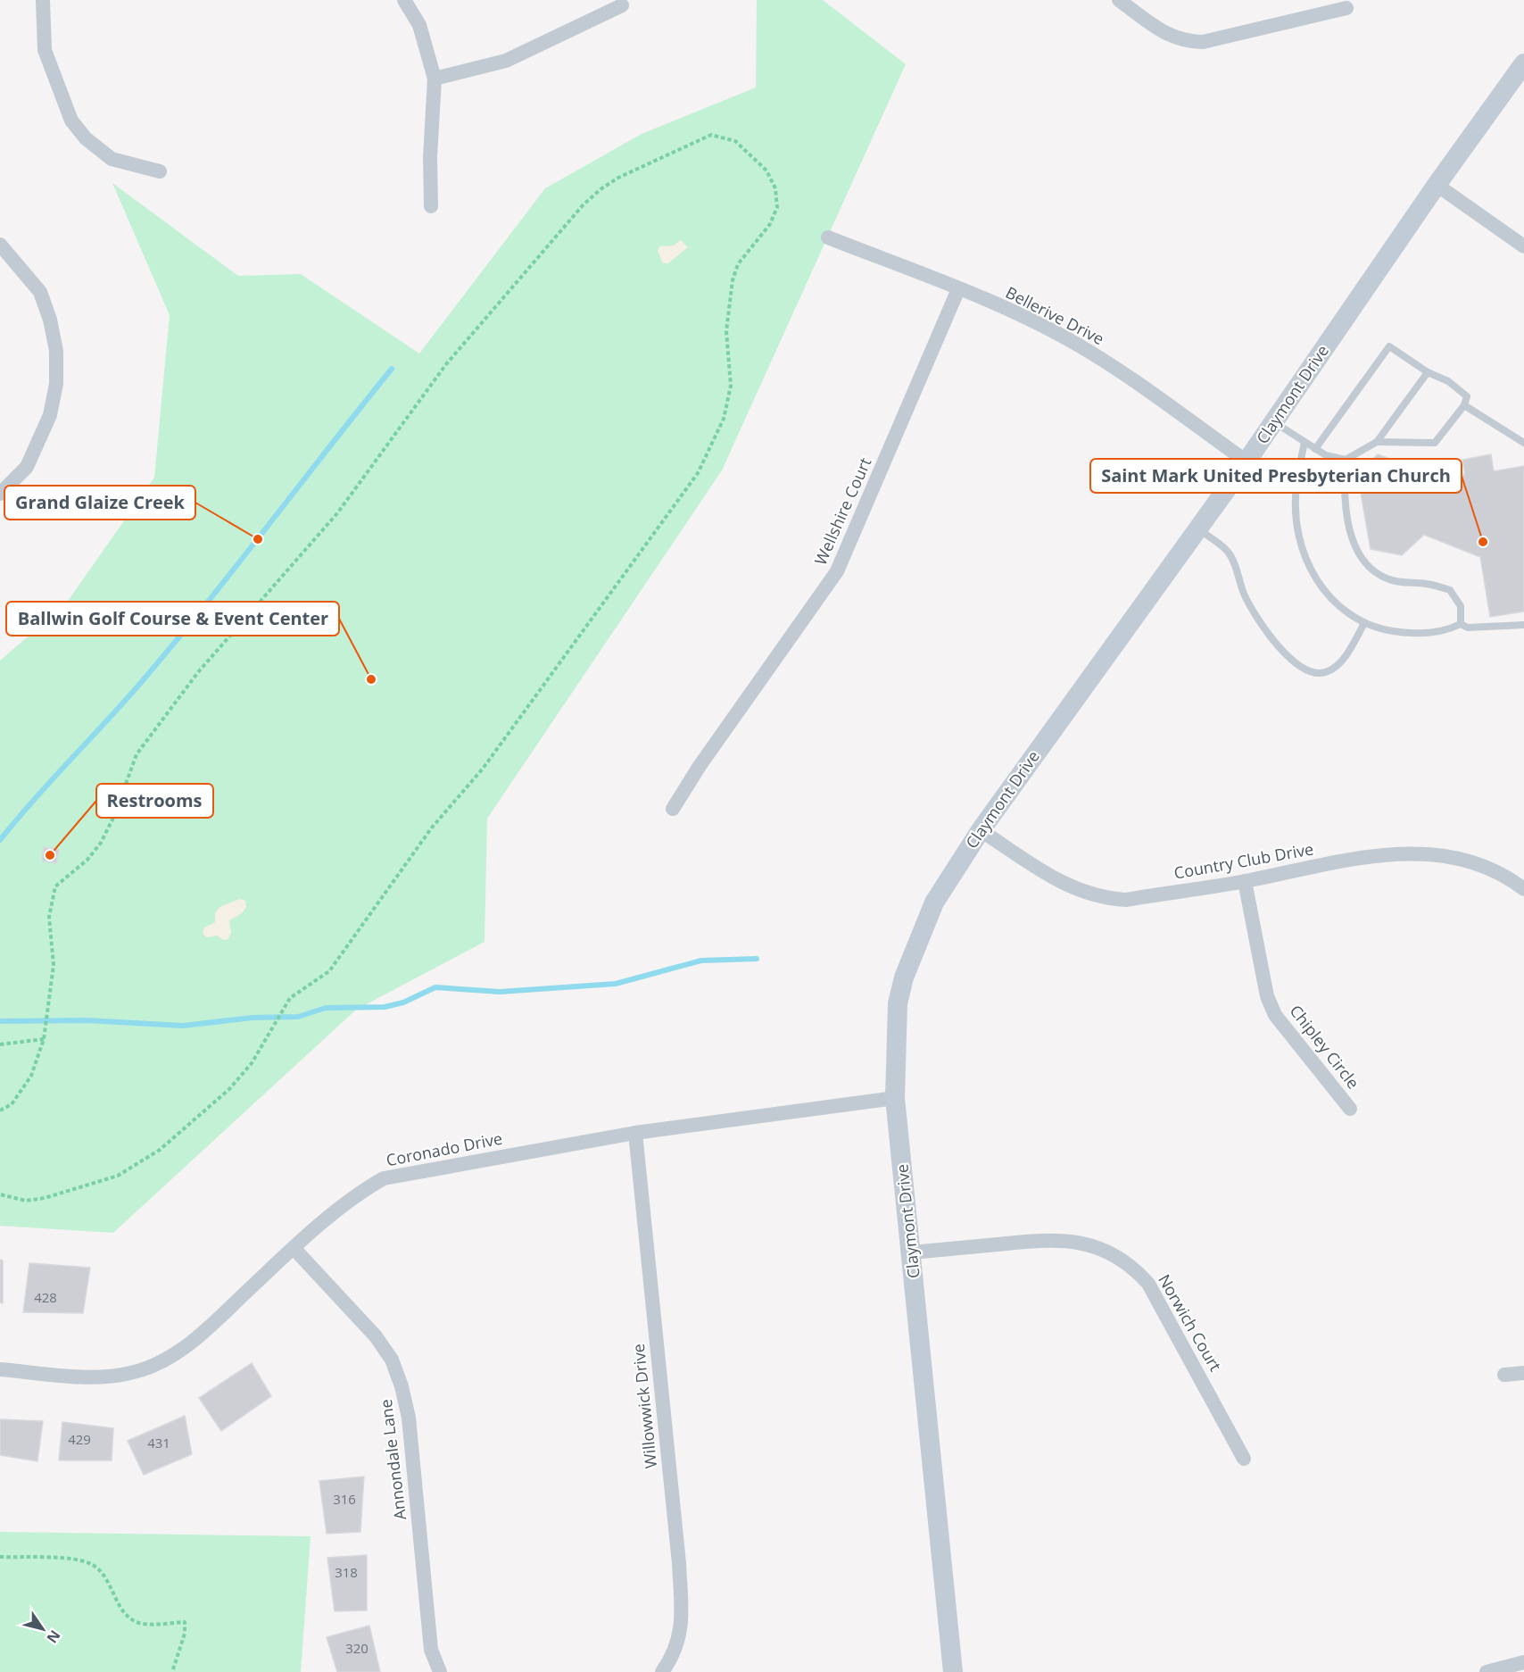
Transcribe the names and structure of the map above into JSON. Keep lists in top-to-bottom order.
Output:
{
  "streets": {
    "street": [
      "Bellerive Drive",
      "Claymont Drive",
      "Wellshire Court",
      "Country Club Drive",
      "Chipley Circle",
      "Coronado Drive",
      "Norwich Court",
      "Willowwick Drive",
      "Annondale Lane"
    ]
  },
  "crossings": [
    ["Bellerive Drive", "Claymont Drive"],
    ["Bellerive Drive", "Wellshire Court"],
    ["Claymont Drive", "Country Club Drive"],
    ["Claymont Drive", "Coronado Drive"],
    ["Claymont Drive", "Norwich Court"],
    ["Country Club Drive", "Chipley Circle"],
    ["Coronado Drive", "Willowwick Drive"],
    ["Coronado Drive", "Annondale Lane"]
  ],
  "places": [
    "Grand Glaize Creek",
    "Saint Mark United Presbyterian Church",
    "Ballwin Golf Course & Event Center",
    "Restrooms"
  ],
  "house_numbers": [
    "428",
    "429",
    "431",
    "316",
    "318",
    "320"
  ],
  "north": "bottom right"
}
